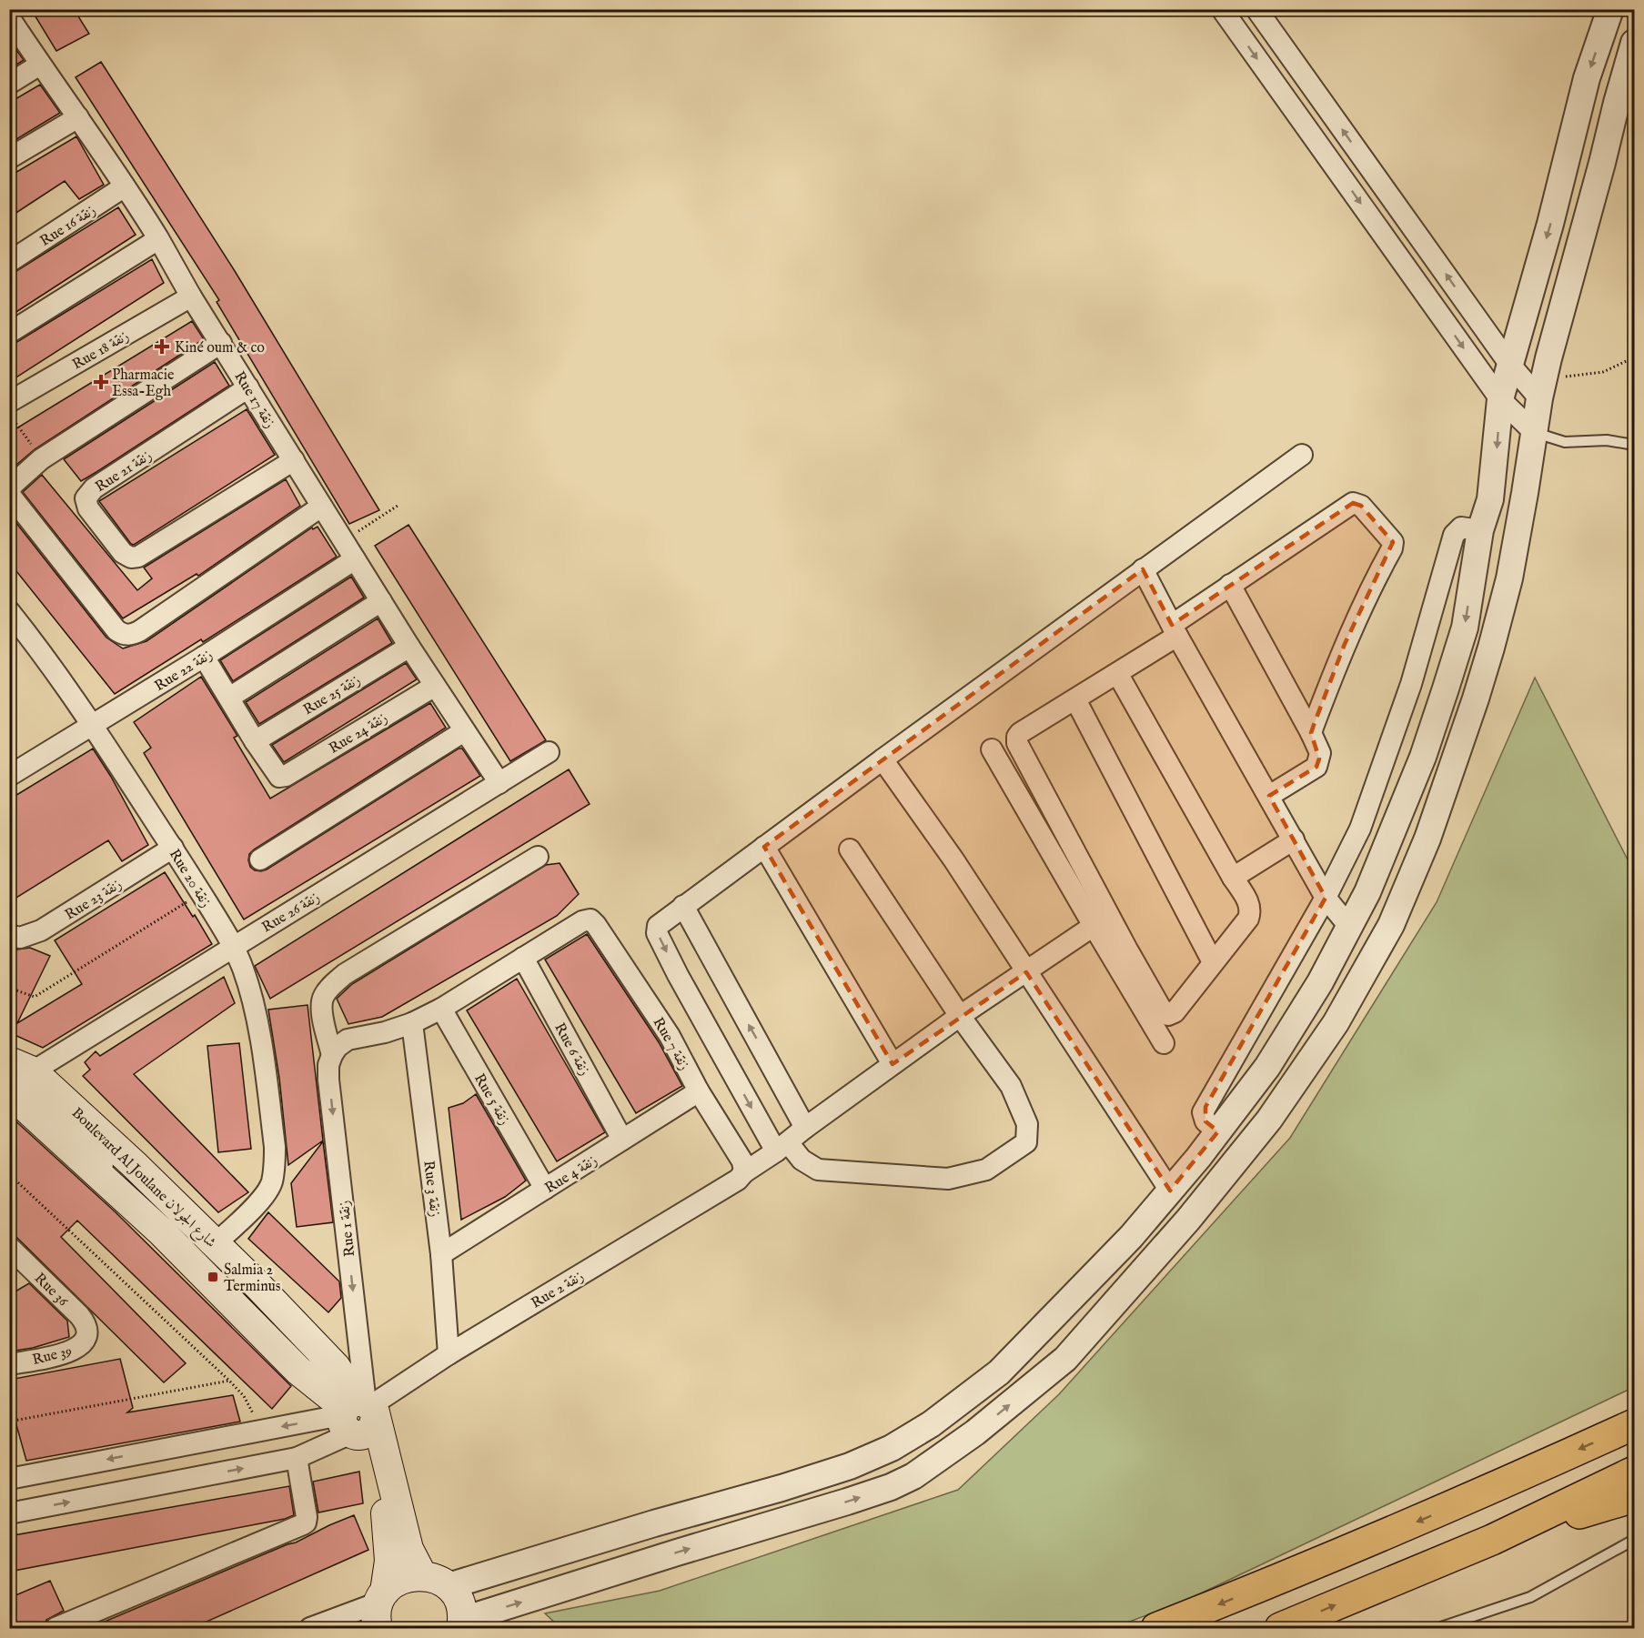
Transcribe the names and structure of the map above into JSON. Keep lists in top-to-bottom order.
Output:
{
  "streets": {
    "main road": ["Boulevard Al Joulane شارع الجولان"],
    "street": [
      "Rue 16 زنقة",
      "Rue 18 زنقة",
      "Rue 17 زنقة",
      "Rue 21 زنقة",
      "Rue 22 زنقة",
      "Rue 25 زنقة",
      "Rue 24 زنقة",
      "Rue 20 زنقة",
      "Rue 23 زنقة",
      "Rue 26 زنقة",
      "Rue 7 زنقة",
      "Rue 6 زنقة",
      "Rue 5 زنقة",
      "Rue 4 زنقة",
      "Rue 3 زنقة",
      "Rue 1 زنقة",
      "Rue 36",
      "Rue 2 زنقة",
      "Rue 39"
    ]
  },
  "crossings": [
    ["Rue 16 زنقة", "Rue 17 زنقة"],
    ["Rue 18 زنقة", "Rue 17 زنقة"],
    ["Rue 17 زنقة", "Rue 21 زنقة"],
    ["Rue 17 زنقة", "Rue 22 زنقة"],
    ["Rue 17 زنقة", "Rue 25 زنقة"],
    ["Rue 17 زنقة", "Rue 24 زنقة"],
    ["Rue 17 زنقة", "Rue 26 زنقة"],
    ["Rue 22 زنقة", "Rue 20 زنقة"],
    ["Rue 25 زنقة", "Rue 24 زنقة"],
    ["Rue 20 زنقة", "Rue 23 زنقة"],
    ["Rue 20 زنقة", "Rue 26 زنقة"],
    ["Rue 20 زنقة", "Boulevard Al Joulane شارع الجولان"],
    ["Rue 26 زنقة", "Boulevard Al Joulane شارع الجولان"],
    ["Rue 7 زنقة", "Rue 6 زنقة"],
    ["Rue 7 زنقة", "Rue 4 زنقة"],
    ["Rue 7 زنقة", "Rue 2 زنقة"],
    ["Rue 6 زنقة", "Rue 4 زنقة"],
    ["Rue 5 زنقة", "Rue 4 زنقة"],
    ["Rue 4 زنقة", "Rue 3 زنقة"],
    ["Boulevard Al Joulane شارع الجولان", "Rue 1 زنقة"],
    ["Boulevard Al Joulane شارع الجولان", "Rue 2 زنقة"],
    ["Rue 3 زنقة", "Rue 2 زنقة"],
    ["Rue 1 زنقة", "Rue 2 زنقة"],
    ["Rue 36", "Rue 39"]
  ],
  "one_way": ["Rue 1 زنقة"],
  "places": {
    "health": ["Kiné oum & co", "Pharmacie Essa-Egh"],
    "transit": ["Salmia 2 Terminus"]
  }
}
